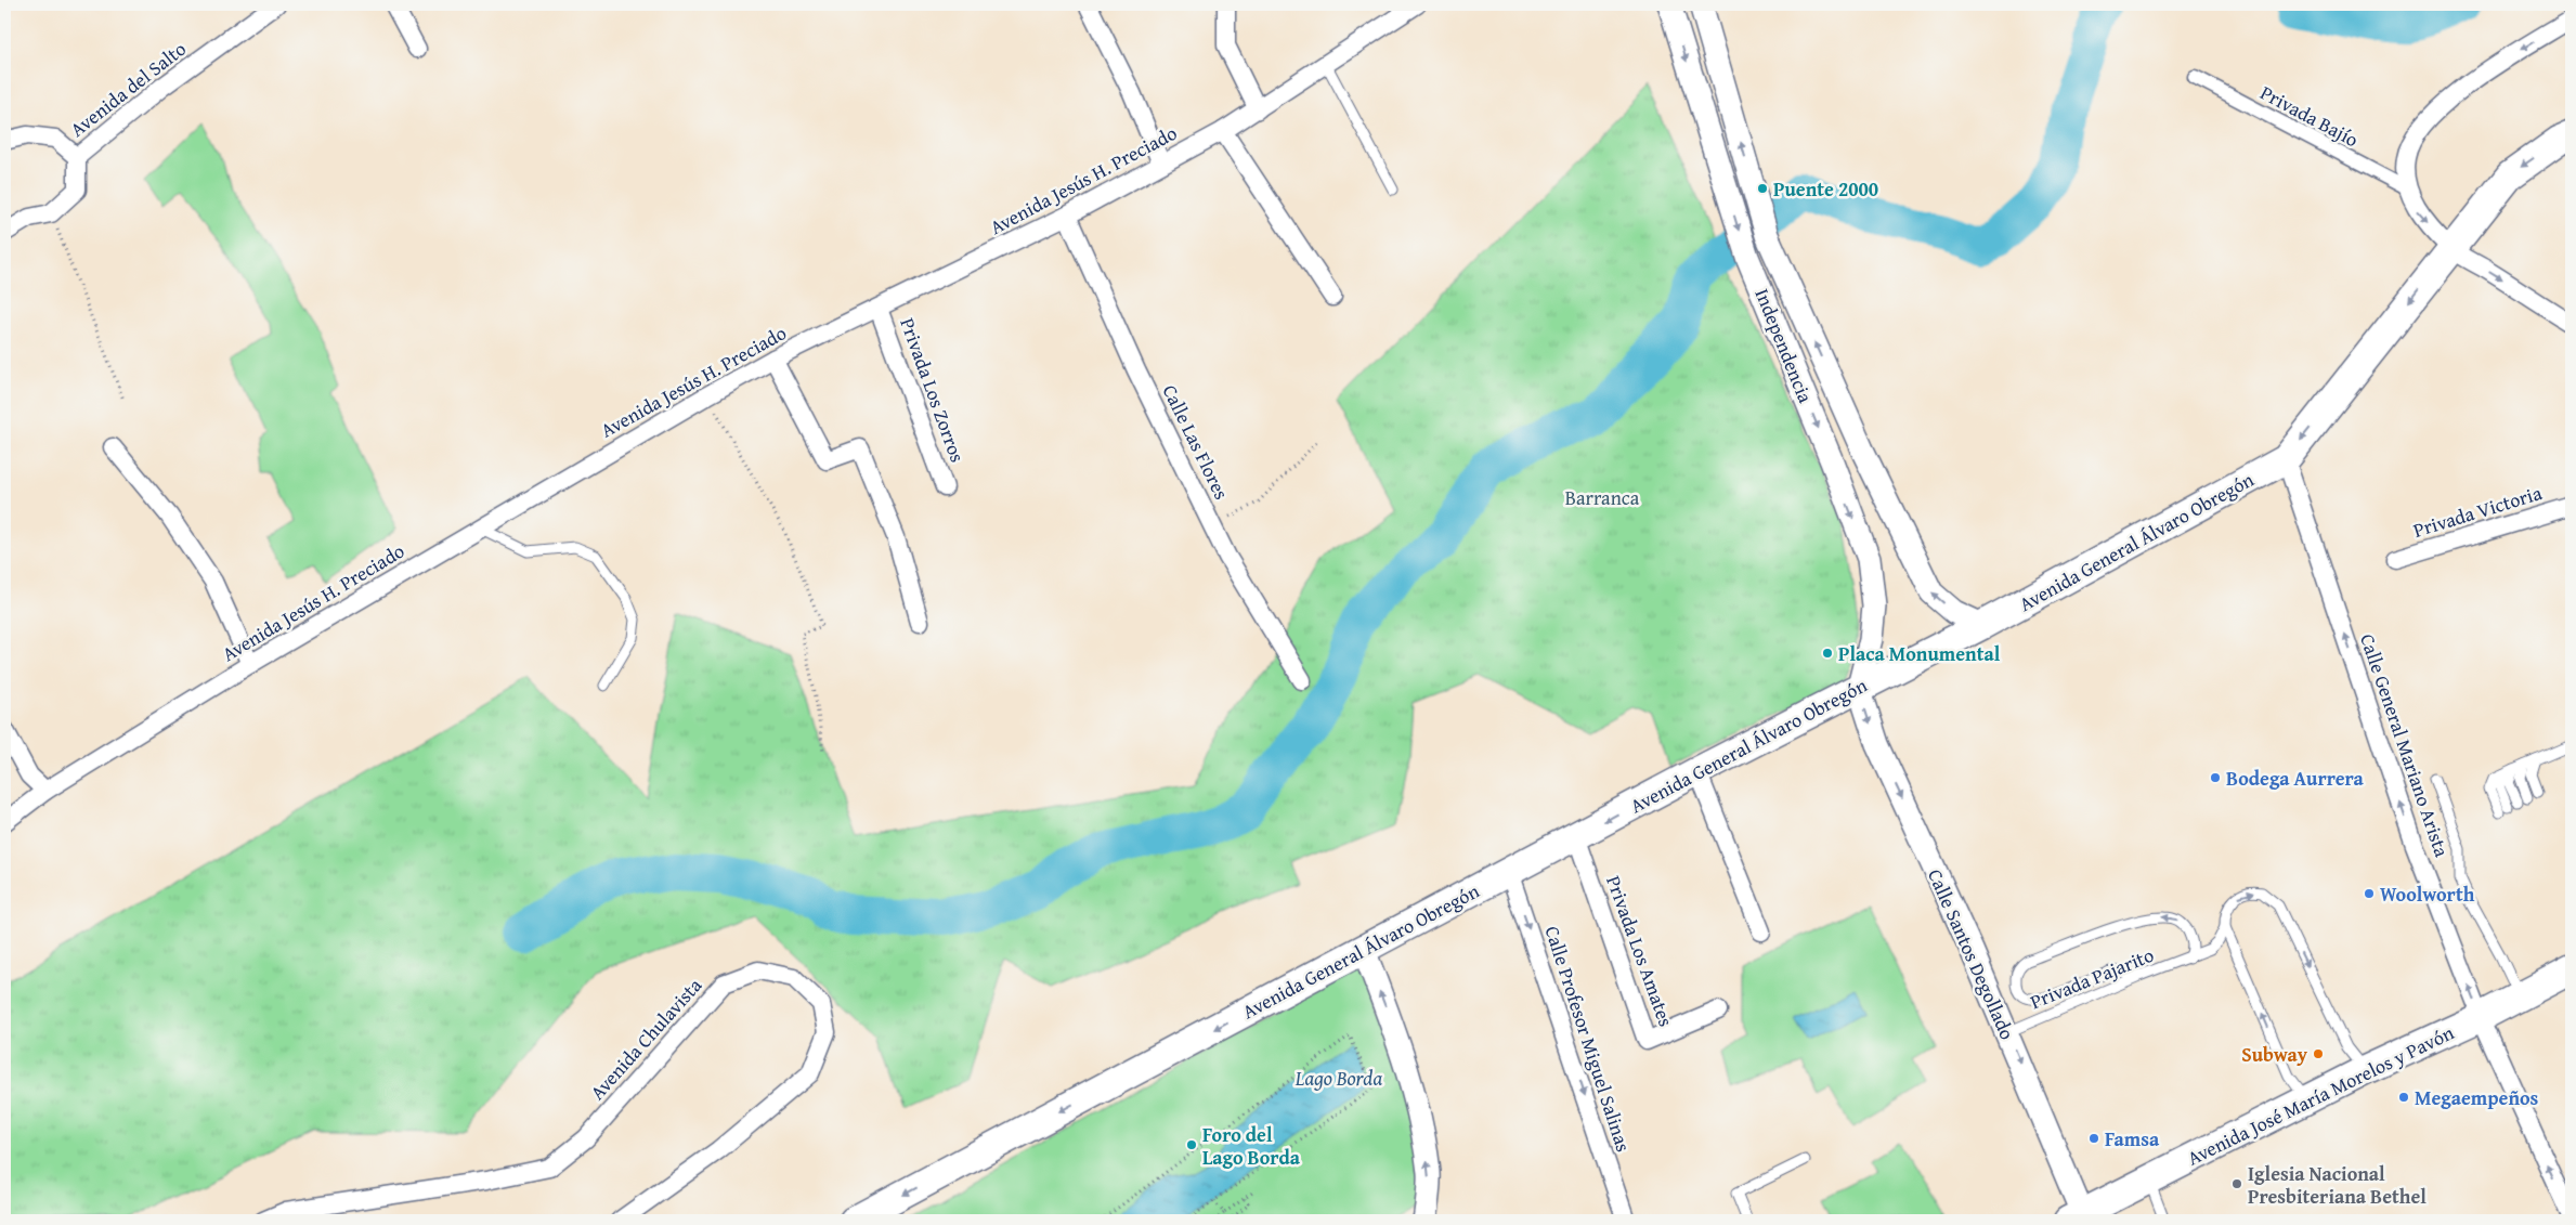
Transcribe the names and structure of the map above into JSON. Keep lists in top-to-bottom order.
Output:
{
  "streets": {
    "main road": ["Avenida General Álvaro Obregón", "Avenida José María Morelos y Pavón"],
    "street": [
      "Avenida del Salto",
      "Privada Bajío",
      "Avenida Jesús H. Preciado",
      "Independencia",
      "Privada Los Zorros",
      "Calle Las Flores",
      "Privada Victoria",
      "Calle General Mariano Arista",
      "Privada Los Amates",
      "Calle Santos Degollado",
      "Avenida Chulavista",
      "Calle Profesor Miguel Salinas"
    ],
    "lane": ["Privada Pajarito"]
  },
  "crossings": [
    ["Avenida Jesús H. Preciado", "Privada Los Zorros"],
    ["Avenida Jesús H. Preciado", "Calle Las Flores"],
    ["Independencia", "Avenida General Álvaro Obregón"],
    ["Independencia", "Calle Santos Degollado"],
    ["Avenida General Álvaro Obregón", "Calle General Mariano Arista"],
    ["Avenida General Álvaro Obregón", "Privada Los Amates"],
    ["Avenida General Álvaro Obregón", "Calle Santos Degollado"],
    ["Avenida General Álvaro Obregón", "Calle Profesor Miguel Salinas"],
    ["Calle General Mariano Arista", "Avenida José María Morelos y Pavón"],
    ["Calle Santos Degollado", "Privada Pajarito"],
    ["Calle Santos Degollado", "Avenida José María Morelos y Pavón"]
  ],
  "one_way": [
    "Avenida General Álvaro Obregón",
    "Calle General Mariano Arista",
    "Calle Santos Degollado",
    "Calle Profesor Miguel Salinas"
  ],
  "water": ["Lago Borda"],
  "parks": ["Barranca"],
  "places": [
    "Puente 2000",
    "Placa Monumental",
    "Bodega Aurrera",
    "Woolworth",
    "Subway",
    "Megaempeños",
    "Famsa",
    "Foro del Lago Borda",
    "Iglesia Nacional Presbiteriana Bethel"
  ]
}
